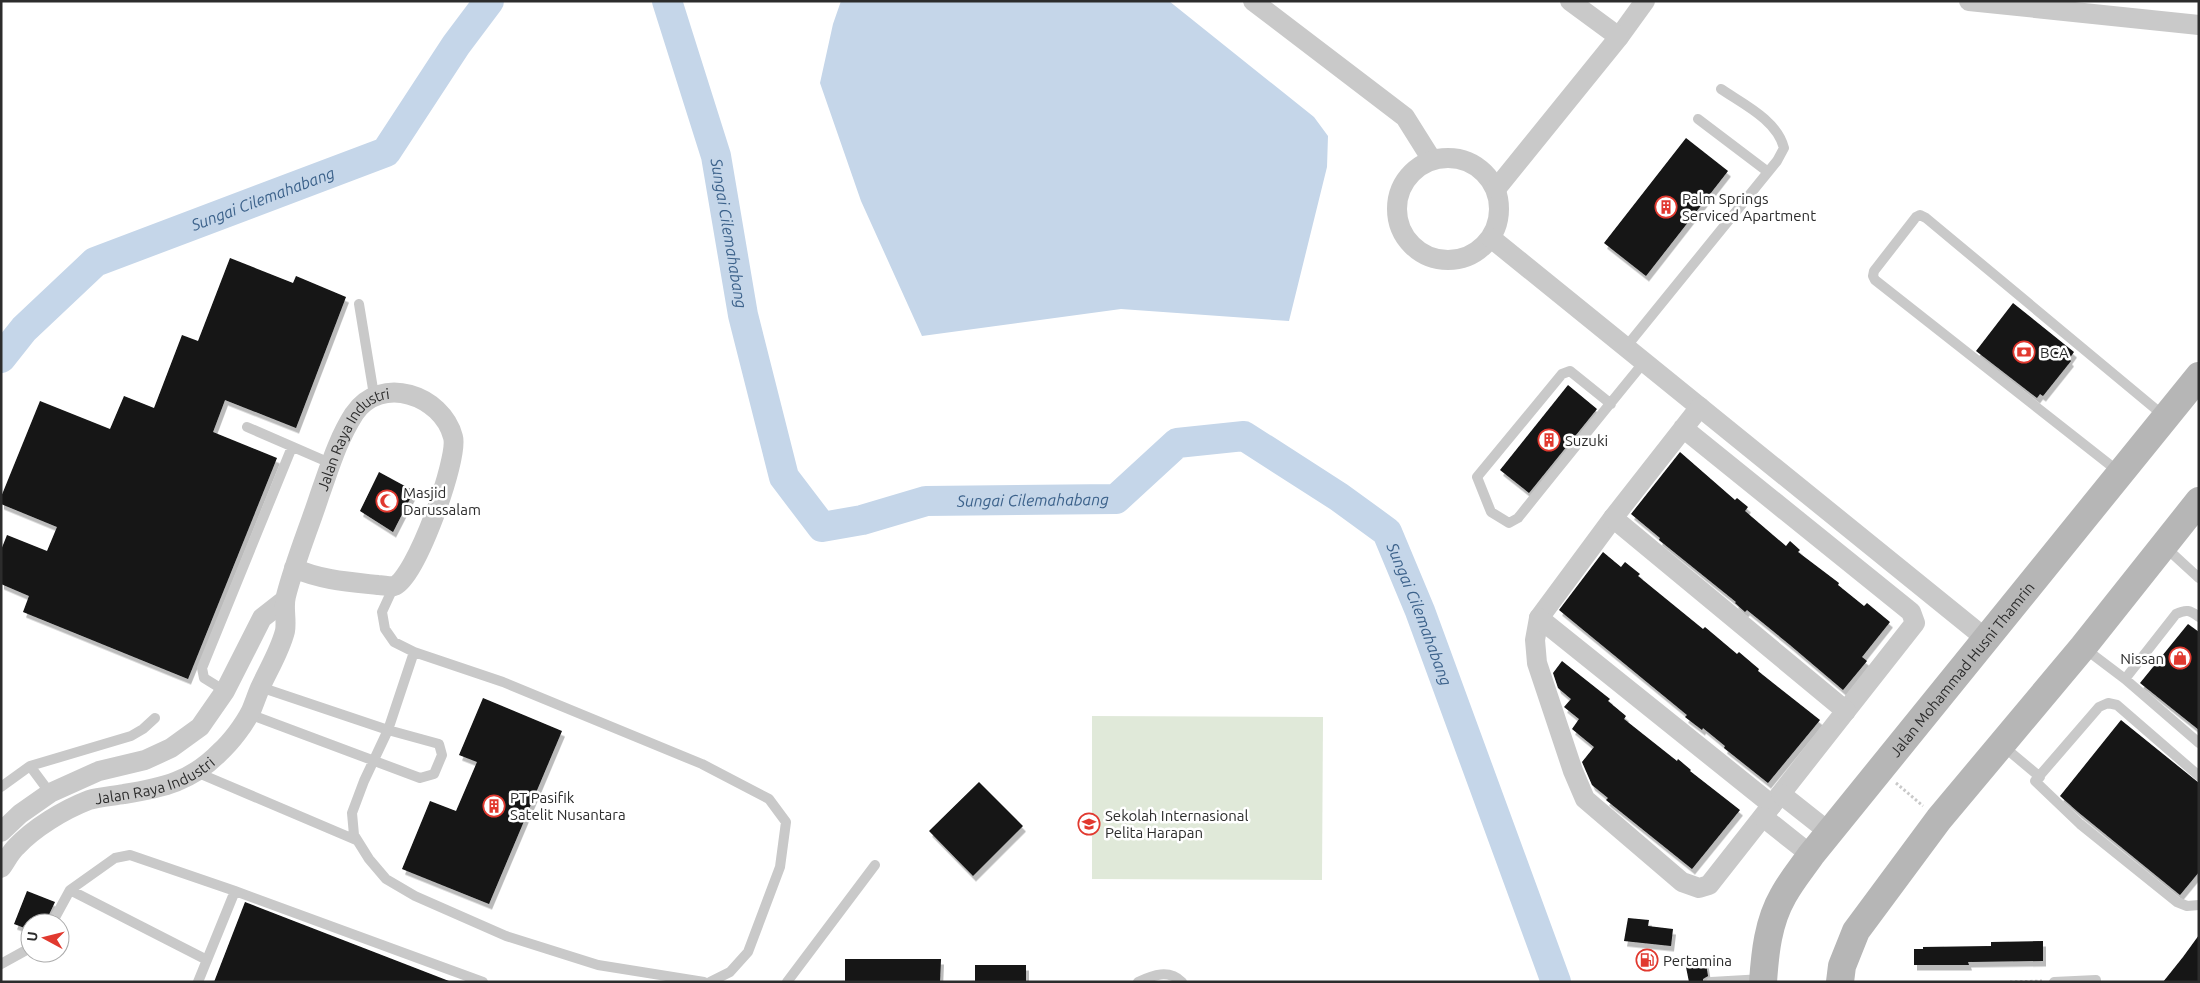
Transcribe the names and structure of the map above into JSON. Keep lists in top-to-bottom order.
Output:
{
  "streets": {
    "street": ["Jalan Raya Industri", "Jalan Mohammad Husni Thamrin"]
  },
  "water": ["Sungai Cilemahabang"],
  "places": {
    "building": ["Palm Springs Serviced Apartment", "Suzuki", "PT Pasifik Satelit Nusantara"],
    "bank": ["BCA"],
    "mosque": ["Masjid Darussalam"],
    "shop": ["Nissan"],
    "school or university": ["Sekolah Internasional Pelita Harapan"],
    "fuel station": ["Pertamina"]
  },
  "north": "left"
}
